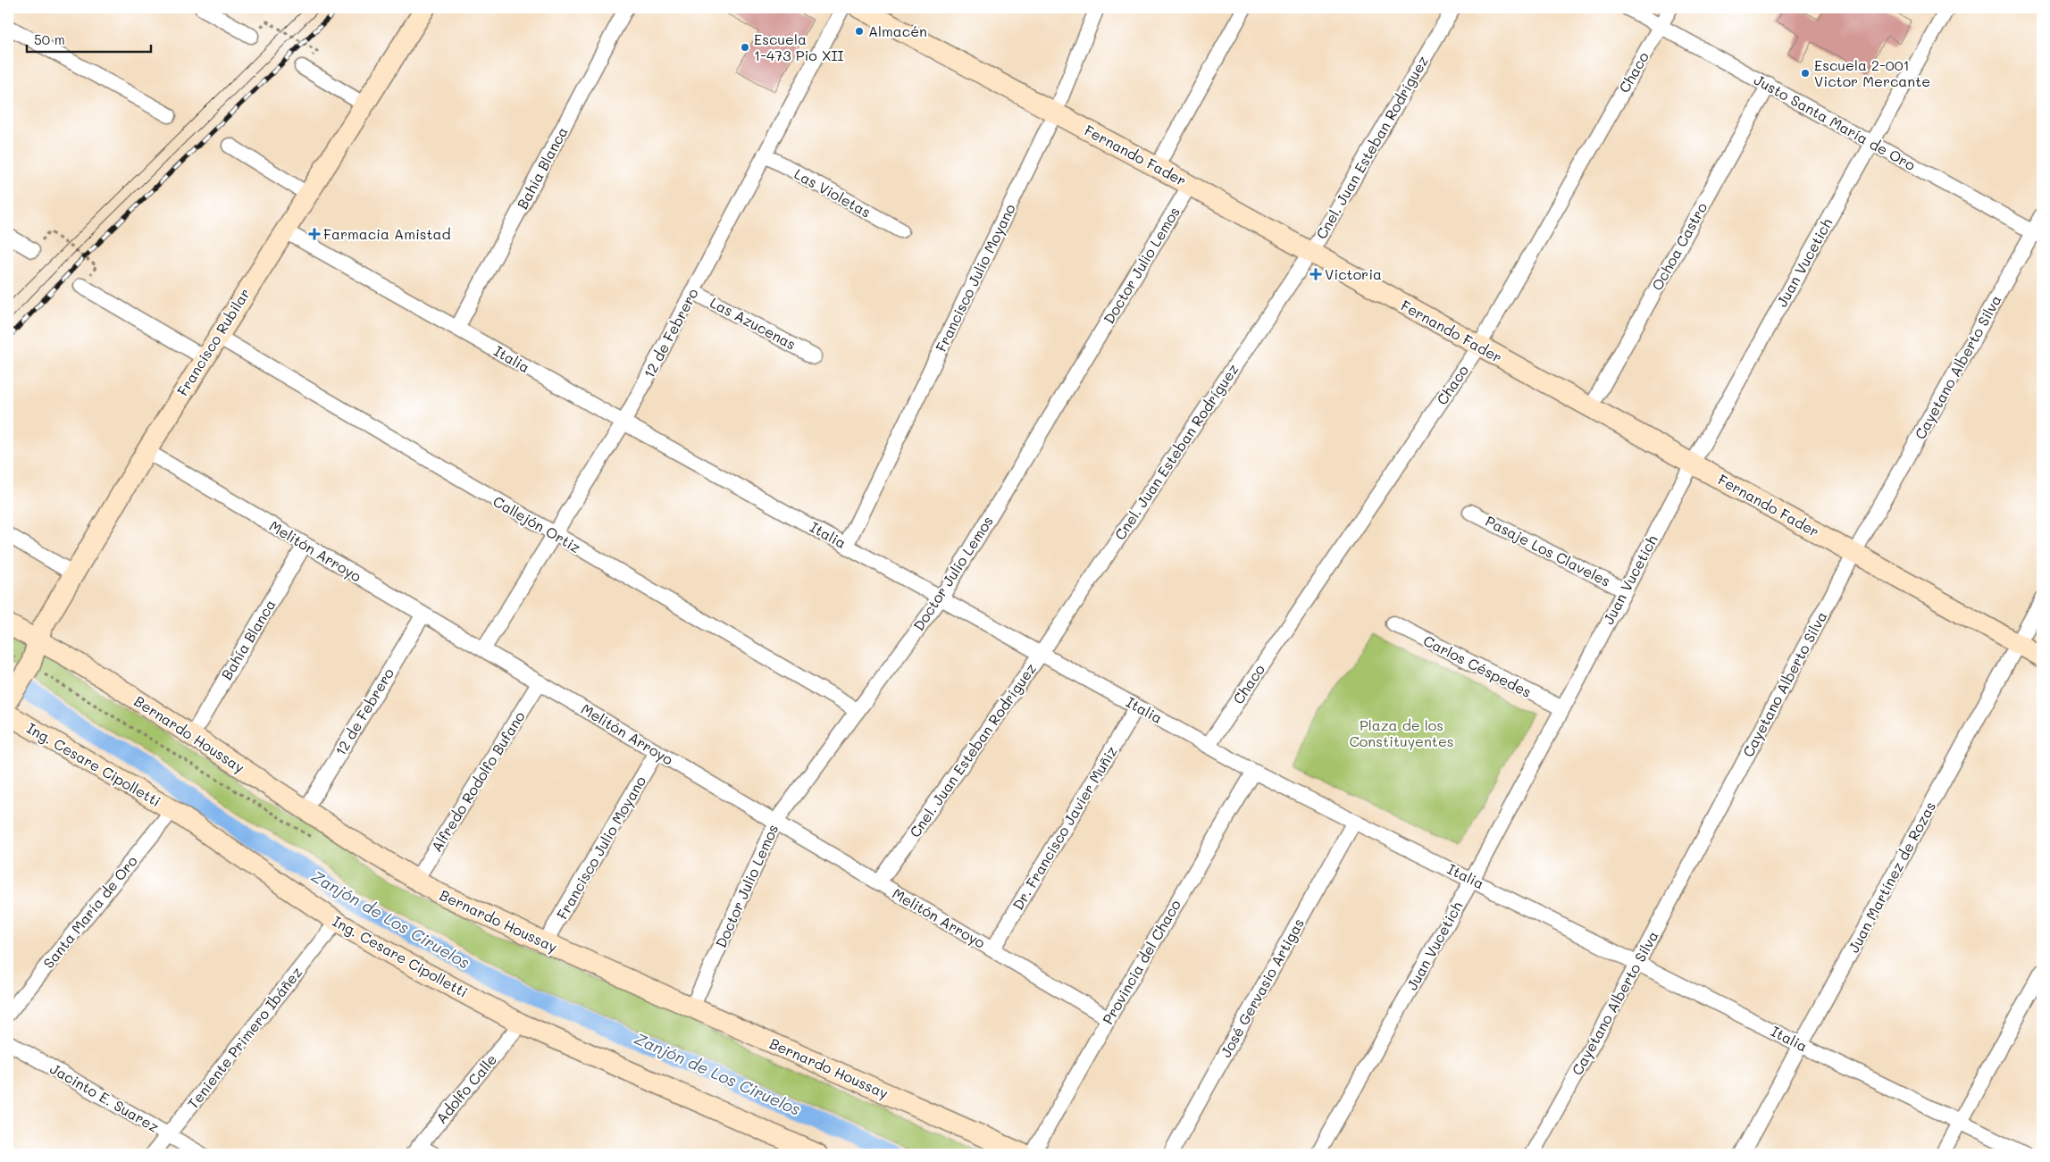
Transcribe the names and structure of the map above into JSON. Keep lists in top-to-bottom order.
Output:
{
  "streets": {
    "street": [
      "Chaco",
      "Justo Santa María de Oro",
      "Cnel. Juan Esteban Rodríguez",
      "Fernando Fader",
      "Bahía Blanca",
      "Las Violetas",
      "Ochoa Castro",
      "Juan Vucetich",
      "Doctor Julio Lemos",
      "Francisco Julio Moyano",
      "Las Azucenas",
      "12 de Febrero",
      "Francisco Rubilar",
      "Italia",
      "Cayetano Alberto Silva",
      "Callejón Ortiz",
      "Melitón Arroyo",
      "Pasaje Los Claveles",
      "Carlos Céspedes",
      "Bernardo Houssay",
      "Ing. Cesare Cipolletti",
      "Alfredo Rodolfo Bufano",
      "Dr. Francisco Javier Muñiz",
      "Juan Martínez de Rozas",
      "Santa María de Oro",
      "Provincia del Chaco",
      "José Gervasio Artigas",
      "Teniente Primero Ibáñez",
      "Adolfo Calle",
      "Jacinto E. Suarez"
    ]
  },
  "crossings": [
    ["Chaco", "Justo Santa María de Oro"],
    ["Chaco", "Fernando Fader"],
    ["Chaco", "Italia"],
    ["Justo Santa María de Oro", "Ochoa Castro"],
    ["Justo Santa María de Oro", "Juan Vucetich"],
    ["Justo Santa María de Oro", "Cayetano Alberto Silva"],
    ["Cnel. Juan Esteban Rodríguez", "Fernando Fader"],
    ["Cnel. Juan Esteban Rodríguez", "Italia"],
    ["Cnel. Juan Esteban Rodríguez", "Melitón Arroyo"],
    ["Fernando Fader", "Ochoa Castro"],
    ["Fernando Fader", "Juan Vucetich"],
    ["Fernando Fader", "Doctor Julio Lemos"],
    ["Fernando Fader", "Francisco Julio Moyano"],
    ["Fernando Fader", "Cayetano Alberto Silva"],
    ["Fernando Fader", "Juan Martínez de Rozas"],
    ["Bahía Blanca", "Italia"],
    ["Bahía Blanca", "Melitón Arroyo"],
    ["Bahía Blanca", "Bernardo Houssay"],
    ["Las Violetas", "12 de Febrero"],
    ["Juan Vucetich", "Italia"],
    ["Juan Vucetich", "Pasaje Los Claveles"],
    ["Juan Vucetich", "Carlos Céspedes"],
    ["Doctor Julio Lemos", "Italia"],
    ["Doctor Julio Lemos", "Callejón Ortiz"],
    ["Doctor Julio Lemos", "Melitón Arroyo"],
    ["Doctor Julio Lemos", "Bernardo Houssay"],
    ["Francisco Julio Moyano", "Italia"],
    ["Francisco Julio Moyano", "Melitón Arroyo"],
    ["Francisco Julio Moyano", "Bernardo Houssay"],
    ["Las Azucenas", "12 de Febrero"],
    ["12 de Febrero", "Italia"],
    ["12 de Febrero", "Callejón Ortiz"],
    ["12 de Febrero", "Melitón Arroyo"],
    ["12 de Febrero", "Bernardo Houssay"],
    ["Francisco Rubilar", "Italia"],
    ["Francisco Rubilar", "Callejón Ortiz"],
    ["Francisco Rubilar", "Melitón Arroyo"],
    ["Francisco Rubilar", "Bernardo Houssay"],
    ["Italia", "Cayetano Alberto Silva"],
    ["Italia", "Dr. Francisco Javier Muñiz"],
    ["Italia", "Juan Martínez de Rozas"],
    ["Italia", "Provincia del Chaco"],
    ["Italia", "José Gervasio Artigas"],
    ["Melitón Arroyo", "Alfredo Rodolfo Bufano"],
    ["Melitón Arroyo", "Dr. Francisco Javier Muñiz"],
    ["Melitón Arroyo", "Provincia del Chaco"],
    ["Bernardo Houssay", "Alfredo Rodolfo Bufano"],
    ["Ing. Cesare Cipolletti", "Santa María de Oro"],
    ["Ing. Cesare Cipolletti", "Teniente Primero Ibáñez"],
    ["Ing. Cesare Cipolletti", "Adolfo Calle"],
    ["Teniente Primero Ibáñez", "Jacinto E. Suarez"]
  ],
  "water": ["Zanjón de Los Ciruelos"],
  "parks": ["Plaza de los Constituyentes"],
  "places": {
    "other": ["Almacén", "Escuela 1-473 Pio XII", "Escuela 2-001 Victor Mercante"],
    "health": ["Farmacia Amistad", "Victoria"]
  },
  "scale_bar": "50 m"
}
